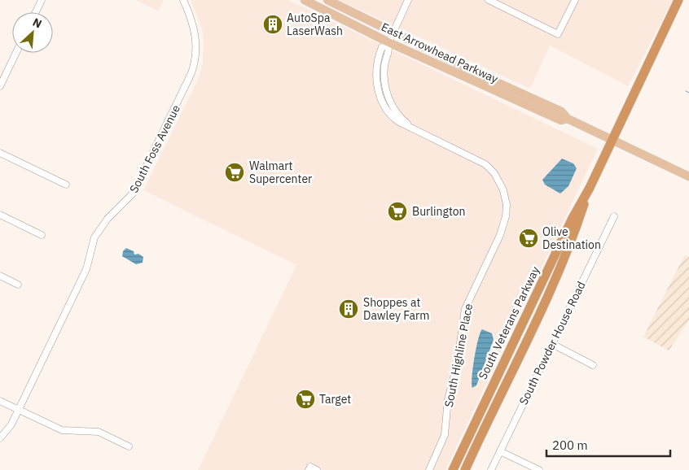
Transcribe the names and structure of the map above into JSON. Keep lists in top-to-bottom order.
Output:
{
  "streets": {
    "highway": ["South Veterans Parkway"],
    "main road": ["East Arrowhead Parkway"],
    "street": ["South Foss Avenue", "South Powder House Road", "South Highline Place"]
  },
  "crossings": [
    ["East Arrowhead Parkway", "South Veterans Parkway"],
    ["East Arrowhead Parkway", "South Highline Place"]
  ],
  "places": {
    "building": ["AutoSpa LaserWash", "Shoppes at Dawley Farm"],
    "supermarket": [
      "Walmart Supercenter",
      "Burlington",
      "Olive Destination",
      "Target"
    ]
  },
  "scale_bar": "200 m",
  "north": "top right"
}
